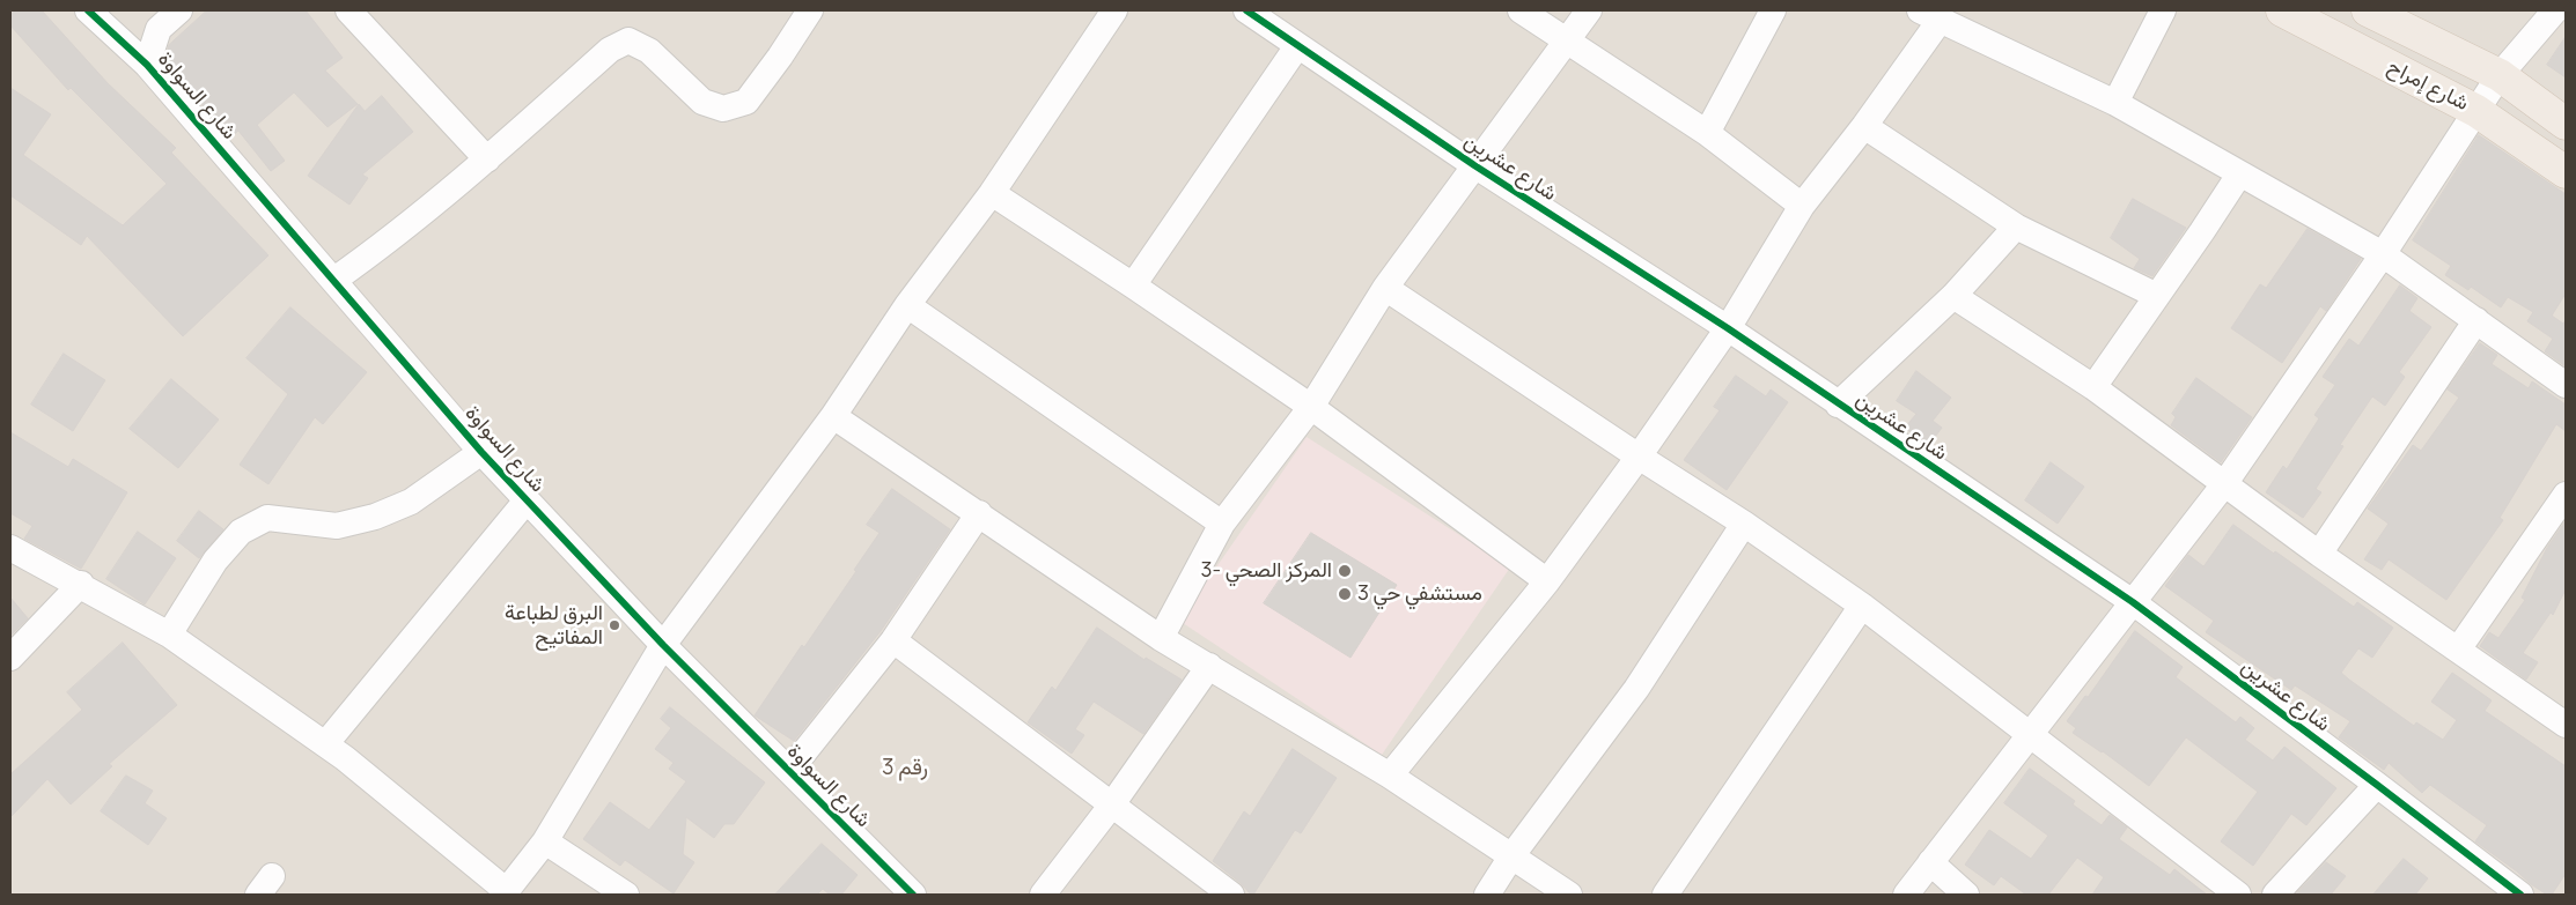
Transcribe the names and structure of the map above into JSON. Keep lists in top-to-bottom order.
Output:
{
  "streets": {
    "main road": ["شارع إمراح"],
    "street": ["شارع السواوة", "شارع عشرين"]
  },
  "districts": ["رقم 3"],
  "places": ["المركز الصحي -3", "مستشفي حي 3", "البرق لطباعة المفاتيح"]
}
